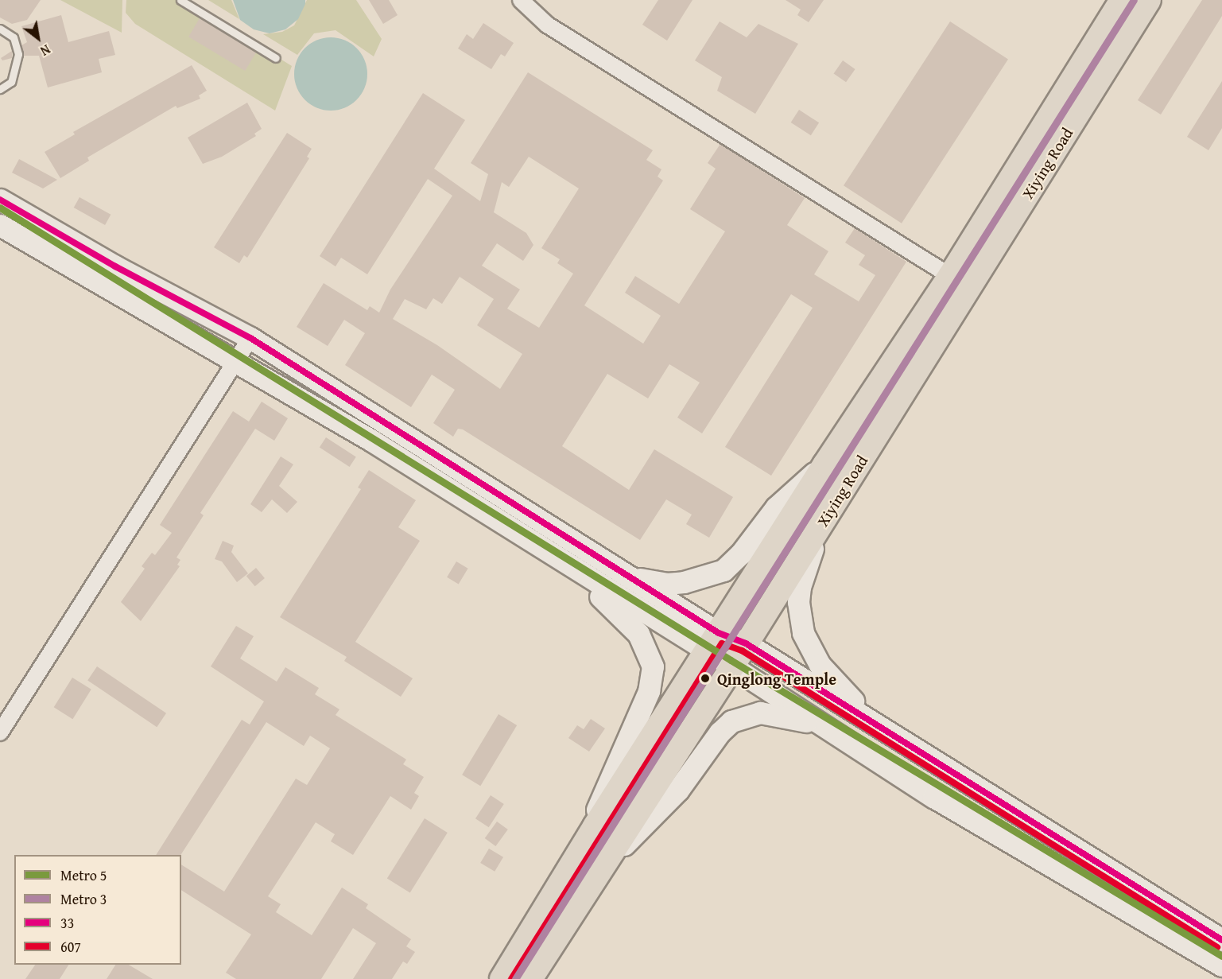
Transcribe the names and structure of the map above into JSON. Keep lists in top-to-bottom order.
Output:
{
  "streets": {
    "main road": ["Xiying Road"]
  },
  "places": ["Qinglong Temple"],
  "lines": [
    "metro line 3",
    "transit line 33",
    "metro line 5",
    "transit line 607"
  ],
  "legend": [
    "Metro 5",
    "Metro 3",
    "33",
    "607"
  ],
  "north": "bottom right"
}
